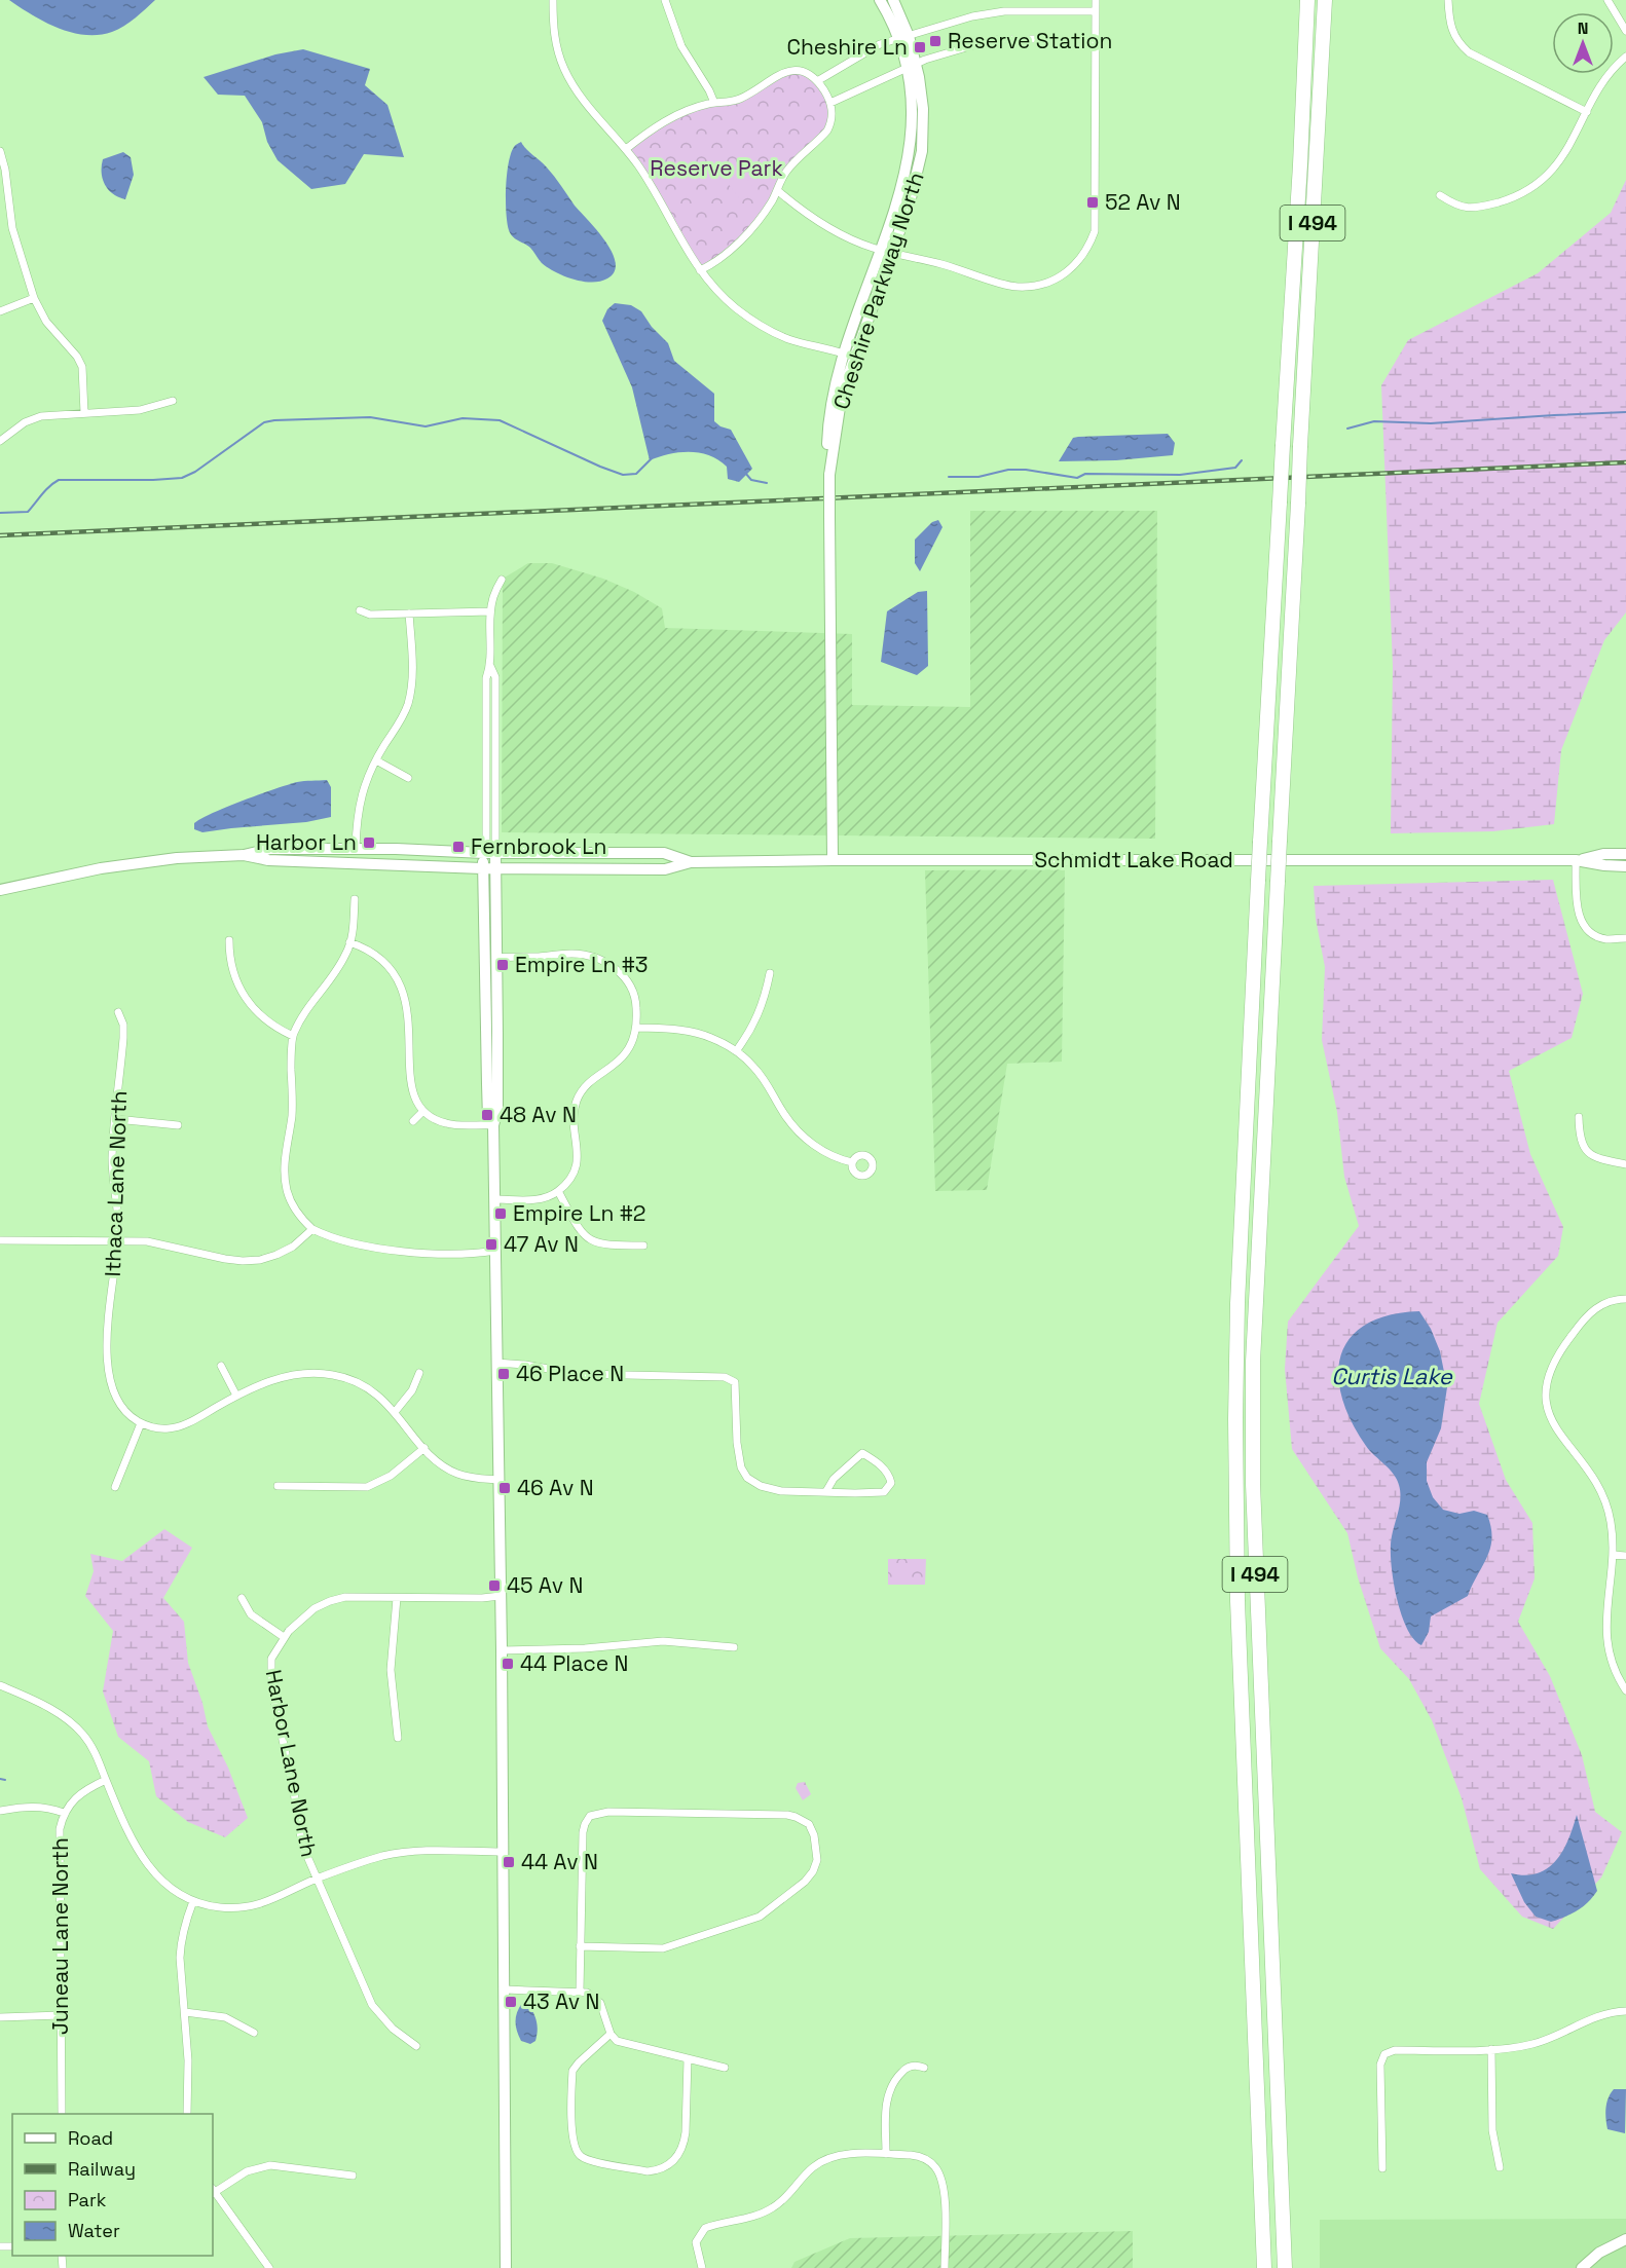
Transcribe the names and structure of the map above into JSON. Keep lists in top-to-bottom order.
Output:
{
  "streets": {
    "highway": ["I 494"],
    "street": [
      "Cheshire Parkway North",
      "Schmidt Lake Road",
      "Ithaca Lane North",
      "Harbor Lane North",
      "Juneau Lane North"
    ]
  },
  "crossings": [
    ["Cheshire Parkway North", "Schmidt Lake Road"]
  ],
  "water": ["Curtis Lake"],
  "parks": ["Reserve Park"],
  "places": {
    "transit": [
      "Reserve Station",
      "Cheshire Ln",
      "52 Av N",
      "Harbor Ln",
      "Fernbrook Ln",
      "Empire Ln #3",
      "48 Av N",
      "Empire Ln #2",
      "47 Av N",
      "46 Place N",
      "46 Av N",
      "45 Av N",
      "44 Place N",
      "44 Av N",
      "43 Av N"
    ]
  },
  "legend": [
    "Road",
    "Railway",
    "Park",
    "Water"
  ],
  "north": "top"
}
